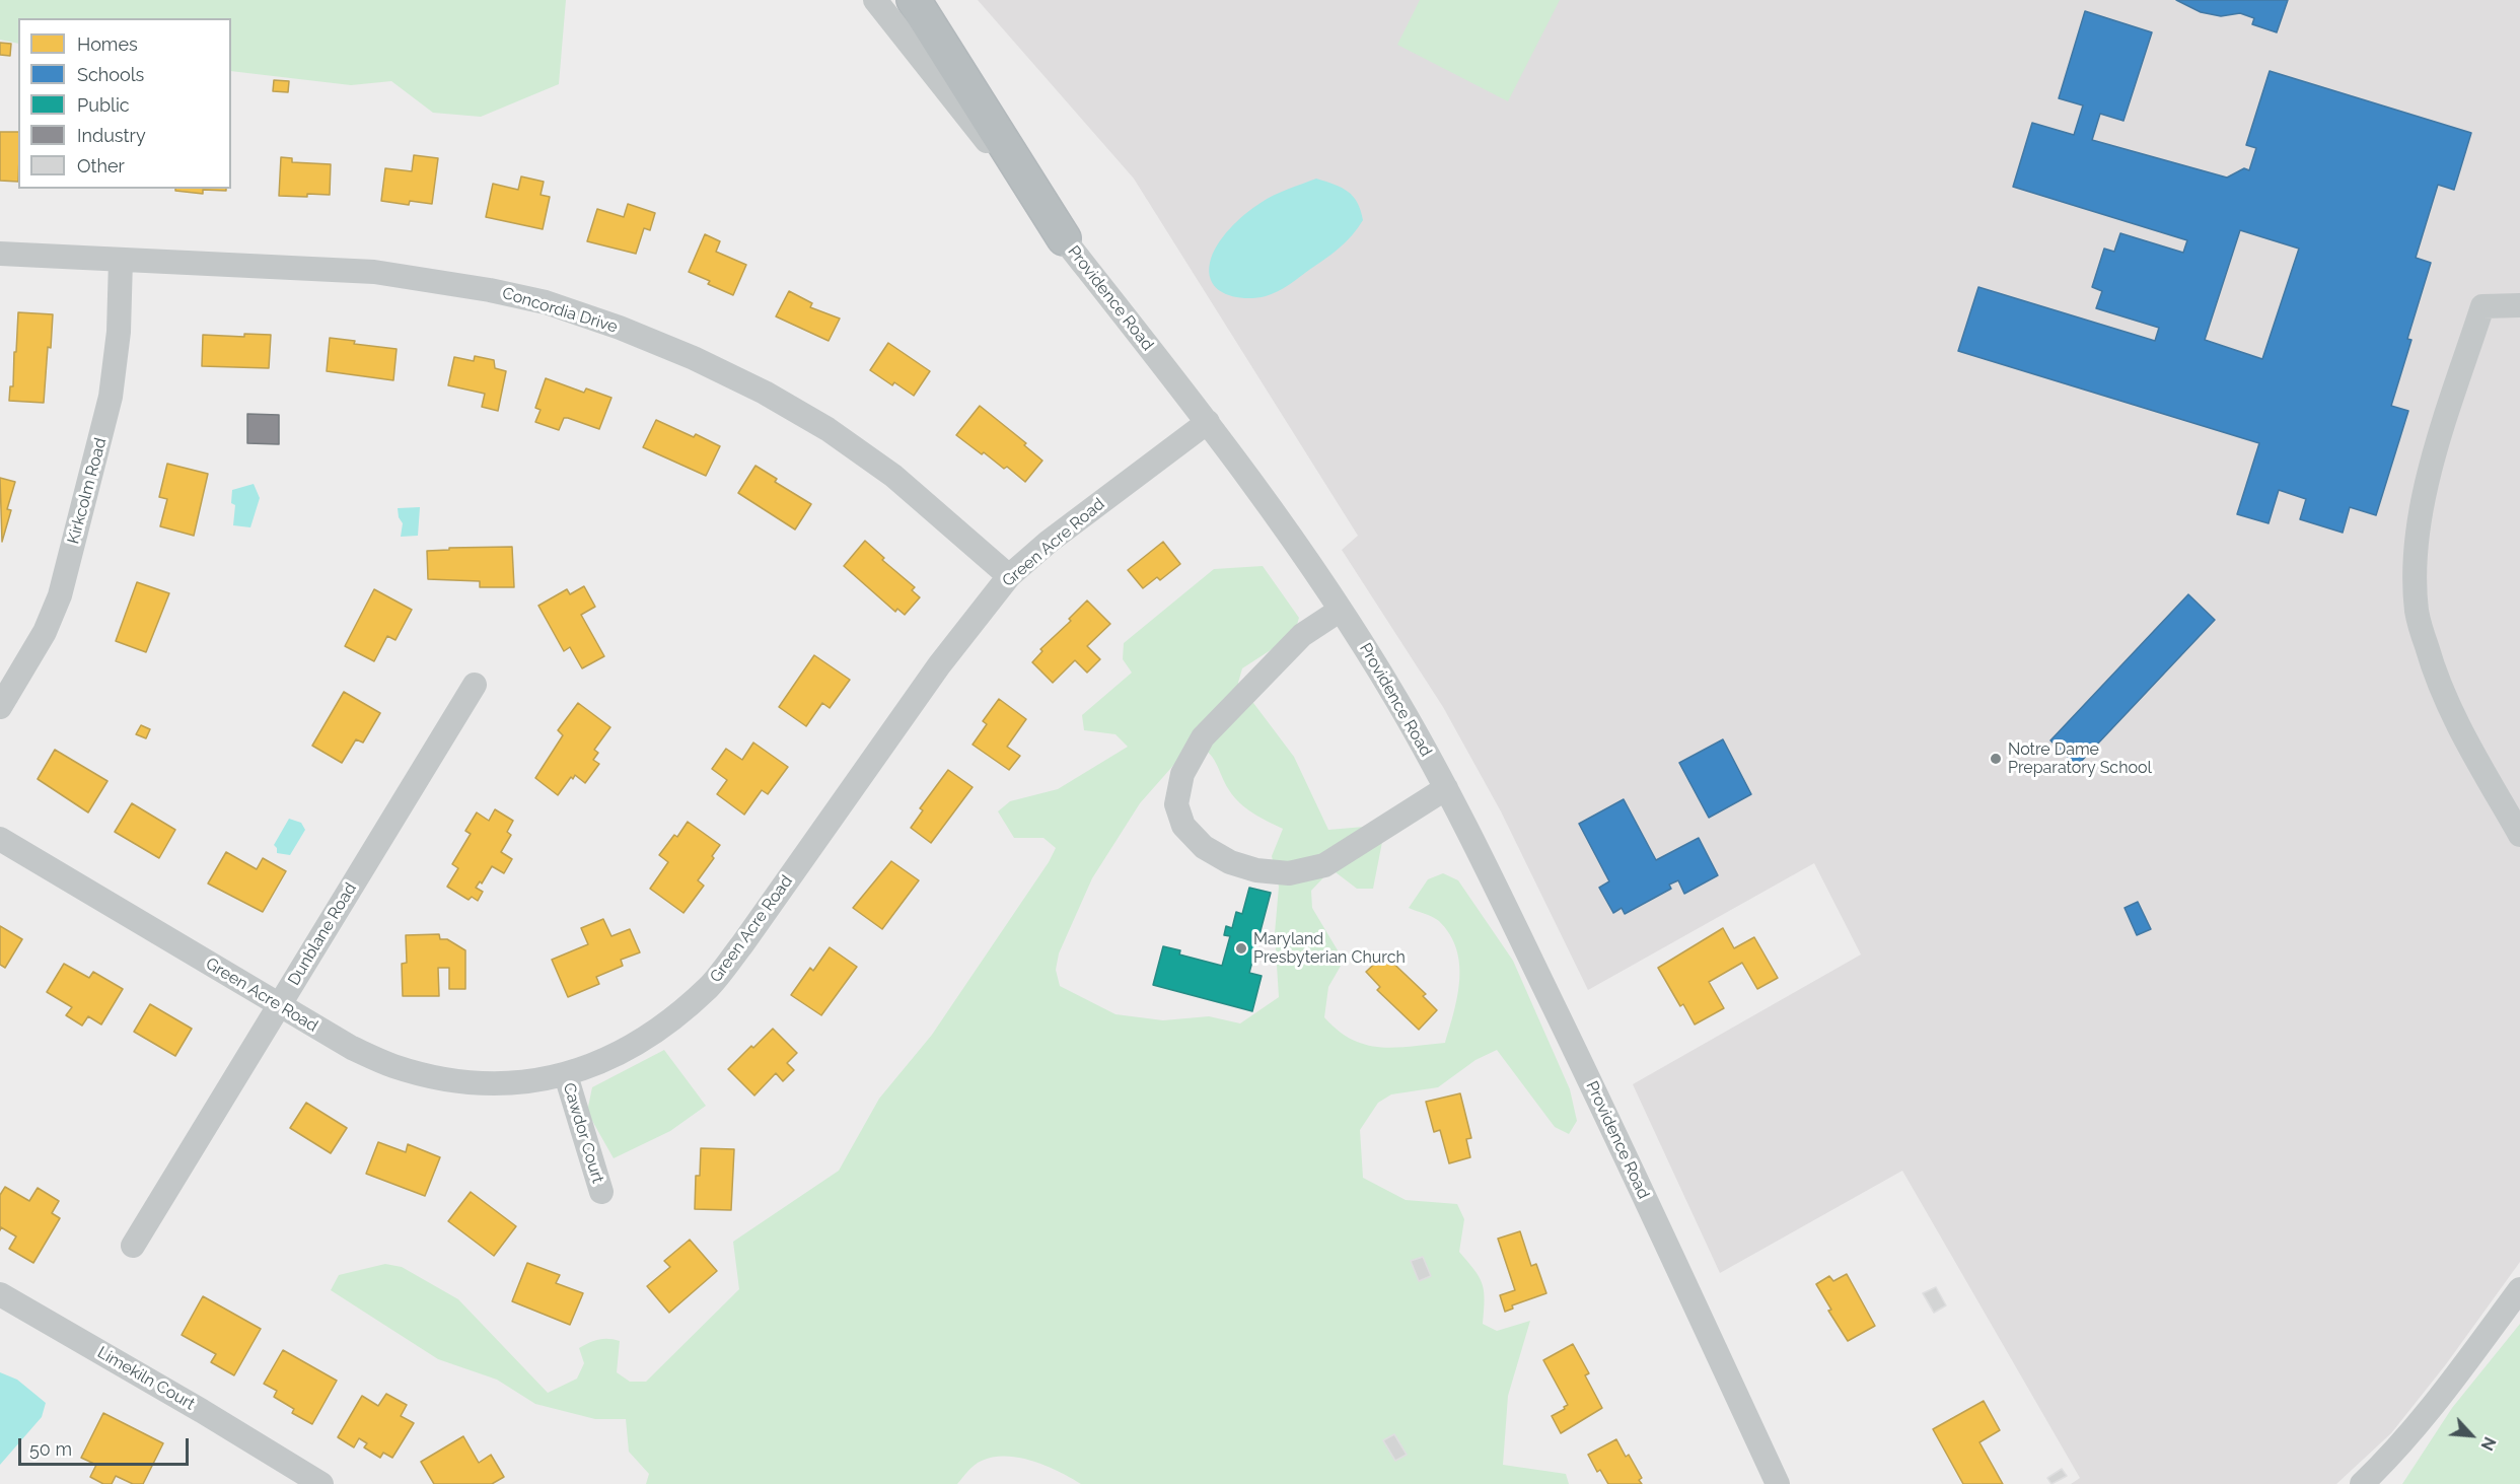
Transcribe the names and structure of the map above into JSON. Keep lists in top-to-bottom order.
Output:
{
  "streets": {
    "street": [
      "Providence Road",
      "Concordia Drive",
      "Kirkcolm Road",
      "Green Acre Road",
      "Dunblane Road",
      "Cawdor Court",
      "Limekiln Court"
    ]
  },
  "crossings": [
    ["Providence Road", "Green Acre Road"],
    ["Concordia Drive", "Kirkcolm Road"],
    ["Concordia Drive", "Green Acre Road"],
    ["Green Acre Road", "Dunblane Road"],
    ["Green Acre Road", "Cawdor Court"]
  ],
  "places": ["Notre Dame Preparatory School", "Maryland Presbyterian Church"],
  "legend": [
    "Homes",
    "Schools",
    "Public",
    "Industry",
    "Other"
  ],
  "scale_bar": "50 m",
  "north": "bottom right"
}
